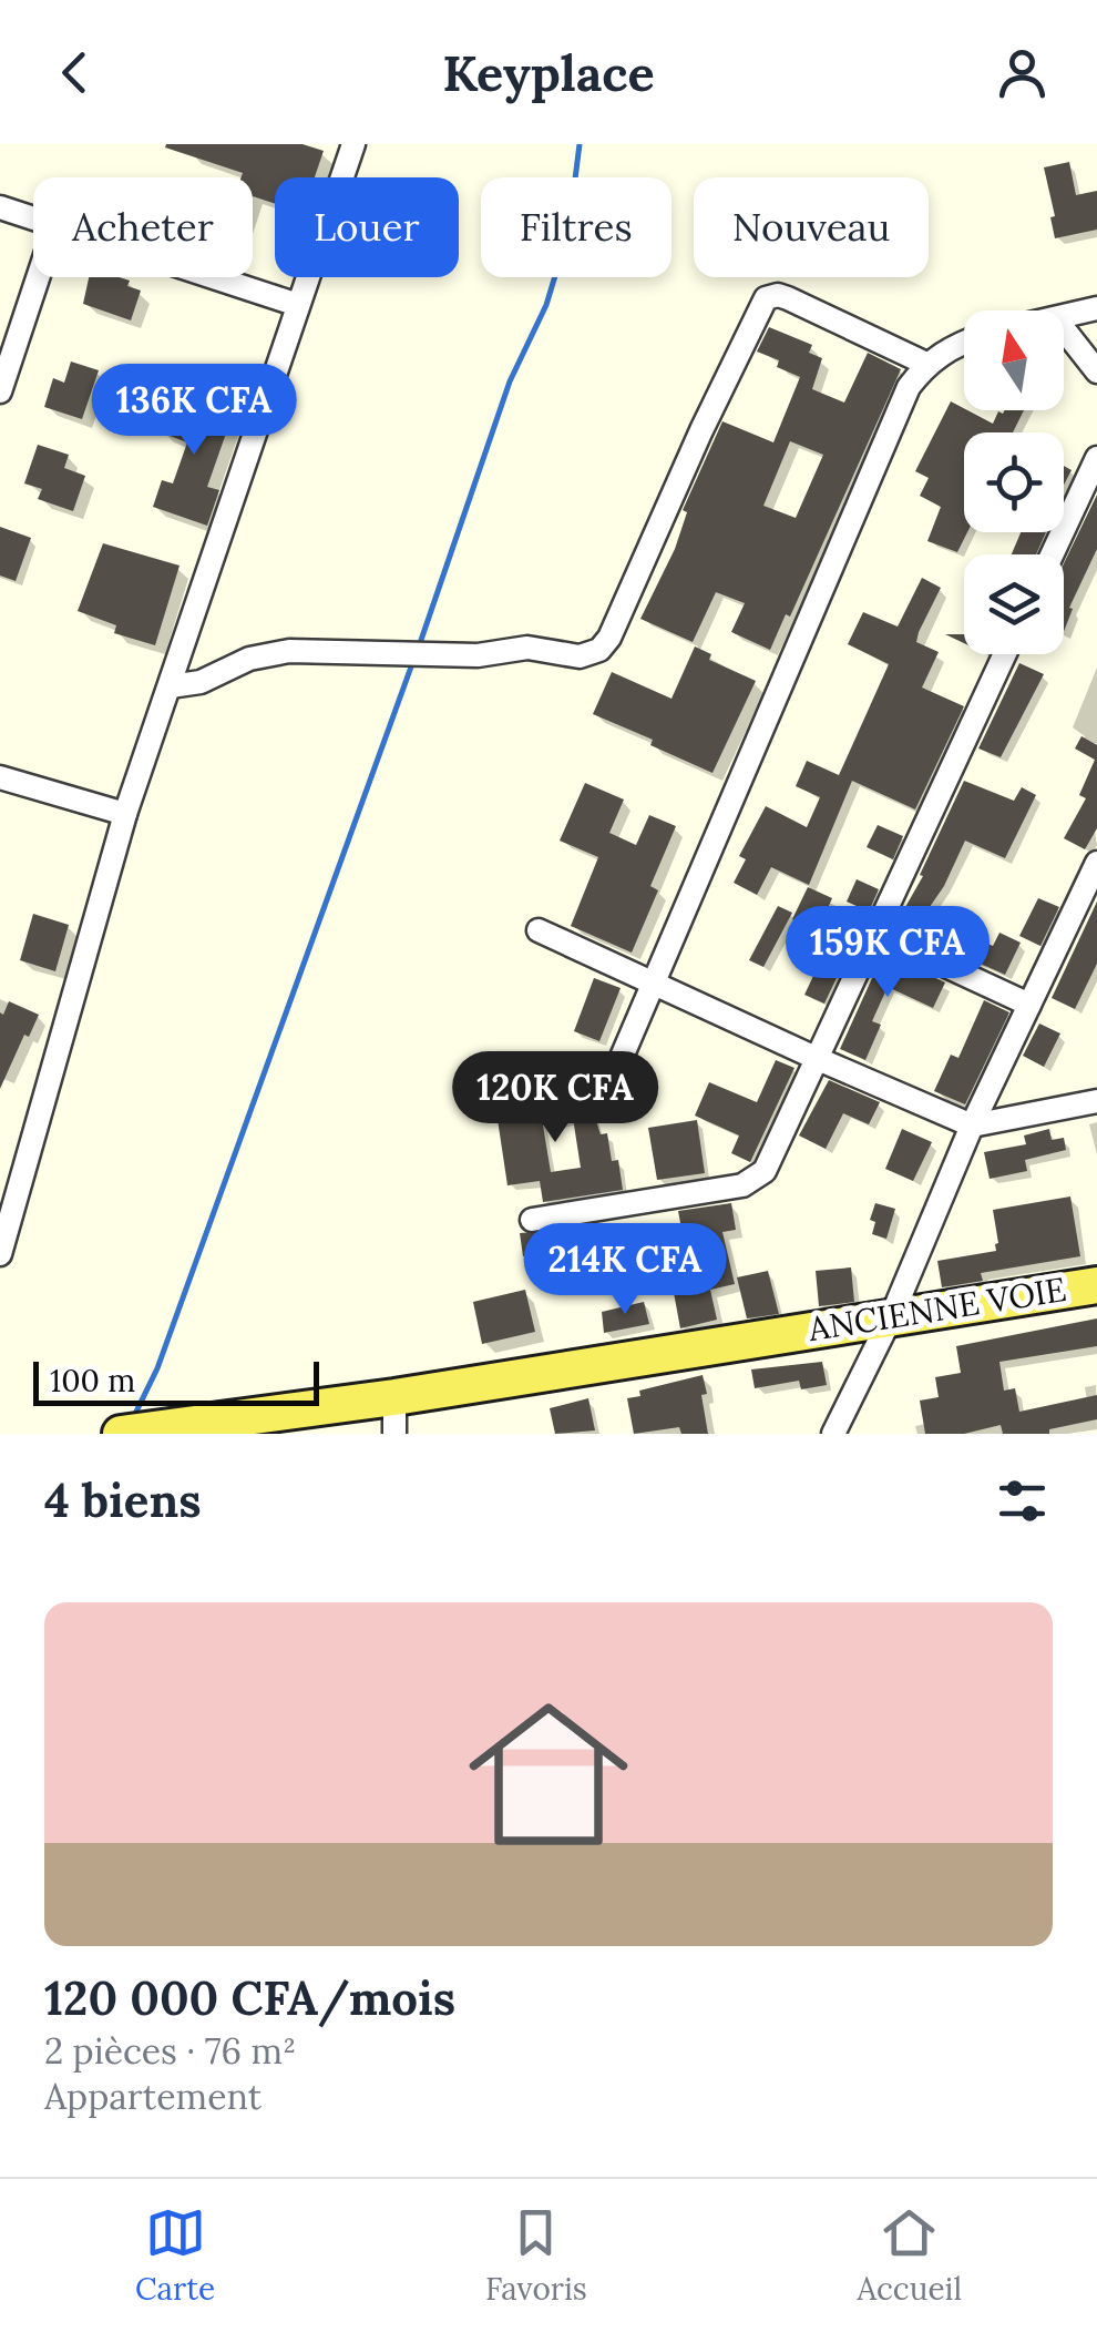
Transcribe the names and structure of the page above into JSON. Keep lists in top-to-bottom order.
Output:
{
  "streets": {
    "main road": ["ANCIENNE VOIE"]
  },
  "scale_bar": "100 m",
  "north": "top",
  "page": {
    "header": "Keyplace",
    "chip": [
      "Acheter",
      "Louer",
      "Filtres",
      "Nouveau"
    ],
    "price": [
      "136K CFA",
      "159K CFA",
      "120K CFA",
      "214K CFA"
    ],
    "scale": "100 m",
    "heading": "4 biens",
    "list": [
      {
        "name": "120 000 CFA/mois",
        "note": "2 pièces · 76 m² · Appartement"
      }
    ],
    "tabs": ["Carte", "Favoris", "Accueil"]
  }
}
